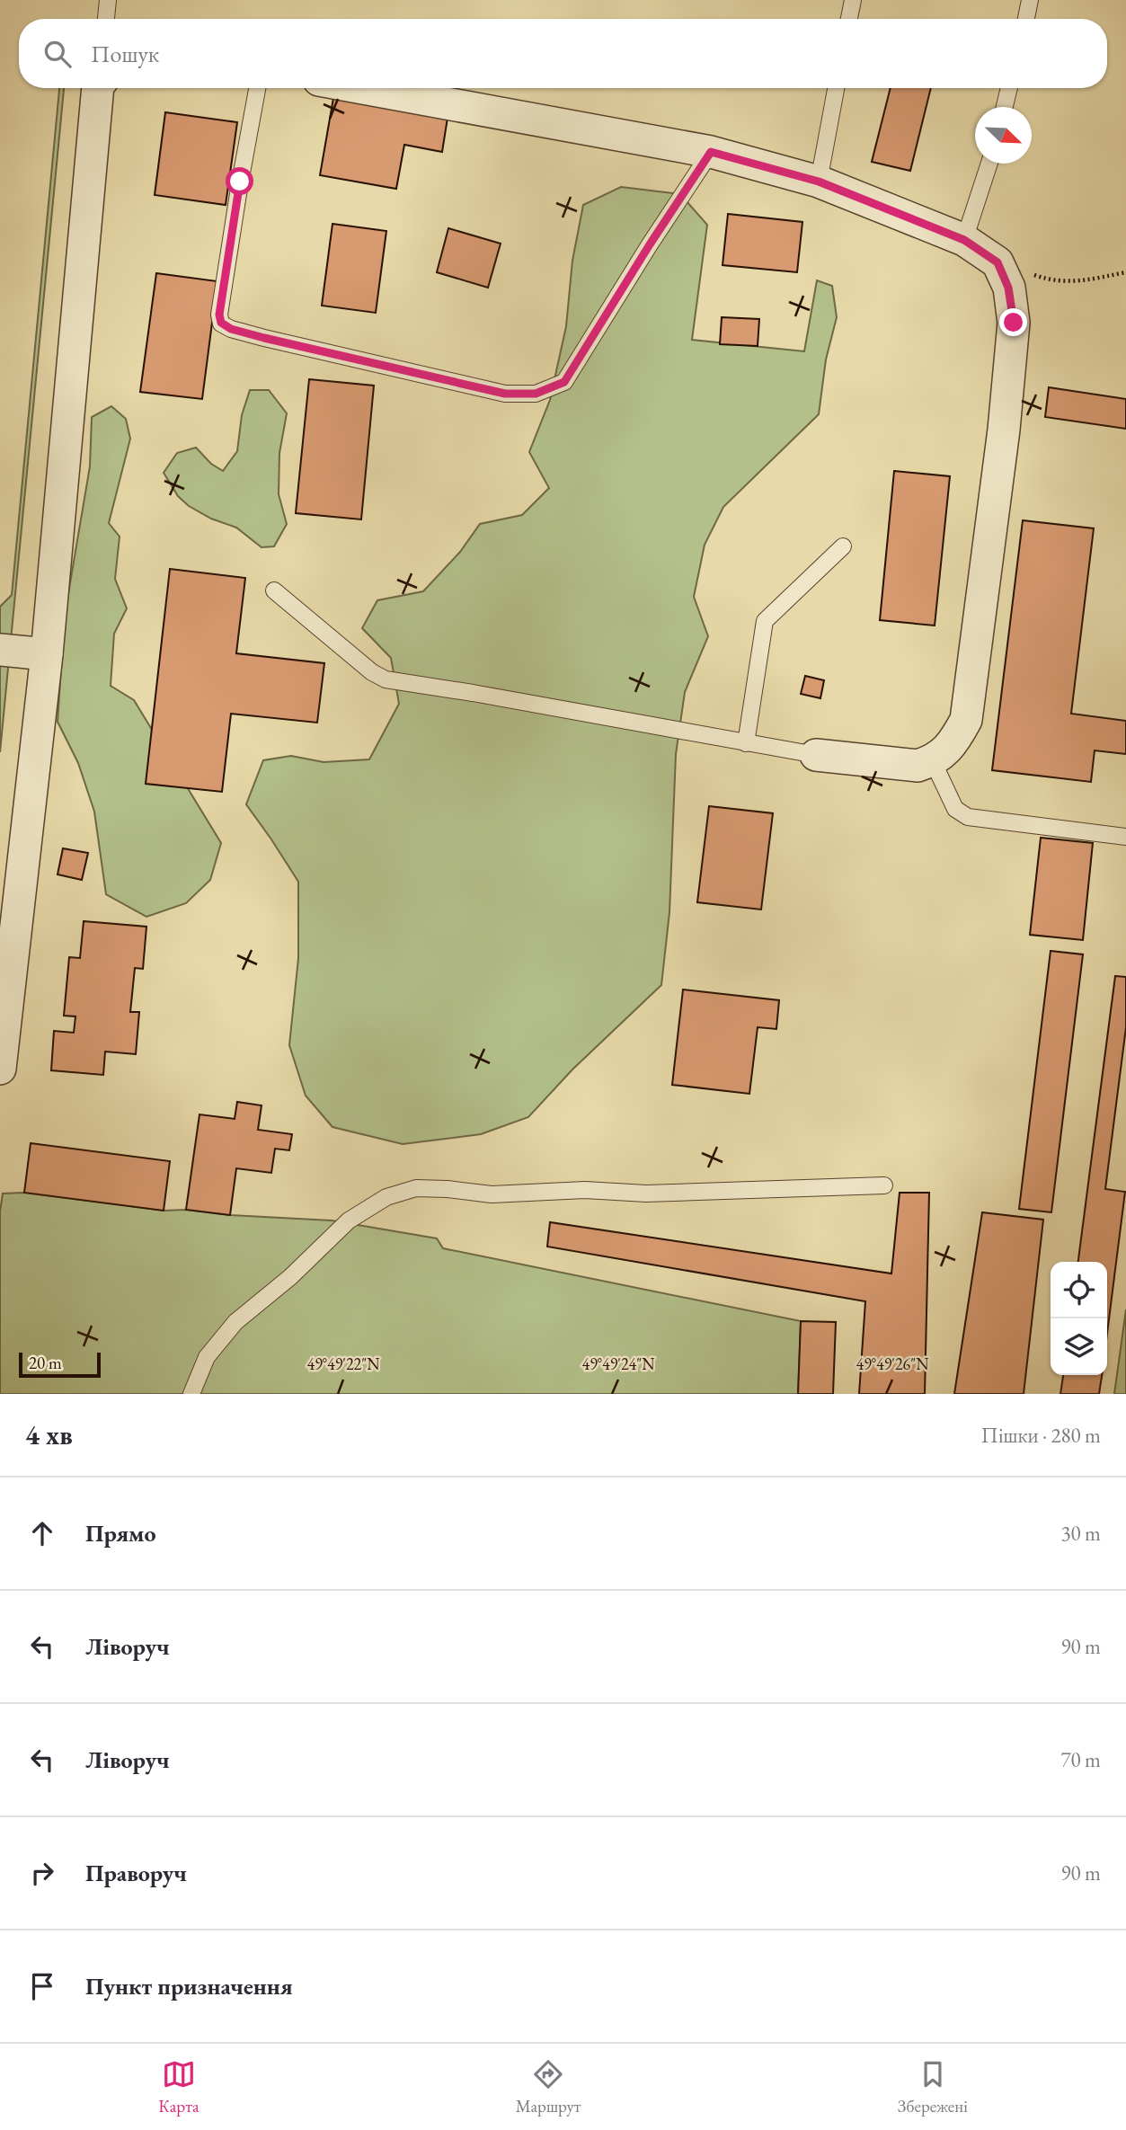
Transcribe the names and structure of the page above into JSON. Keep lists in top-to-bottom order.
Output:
{
  "scale_bar": "20 m",
  "north": "bottom right",
  "page": {
    "search": "Пошук",
    "scale": "20 m",
    "heading": ["4 хв", "Пішки · 280 m"],
    "list": [
      ["Прямо", "30 m"],
      ["Ліворуч", "90 m"],
      ["Ліворуч", "70 m"],
      ["Праворуч", "90 m"],
      "Пункт призначення"
    ],
    "nav": ["Карта", "Маршрут", "Збережені"]
  },
  "coordinates": ["49°49'22\"N", "49°49'24\"N", "49°49'26\"N"]
}
